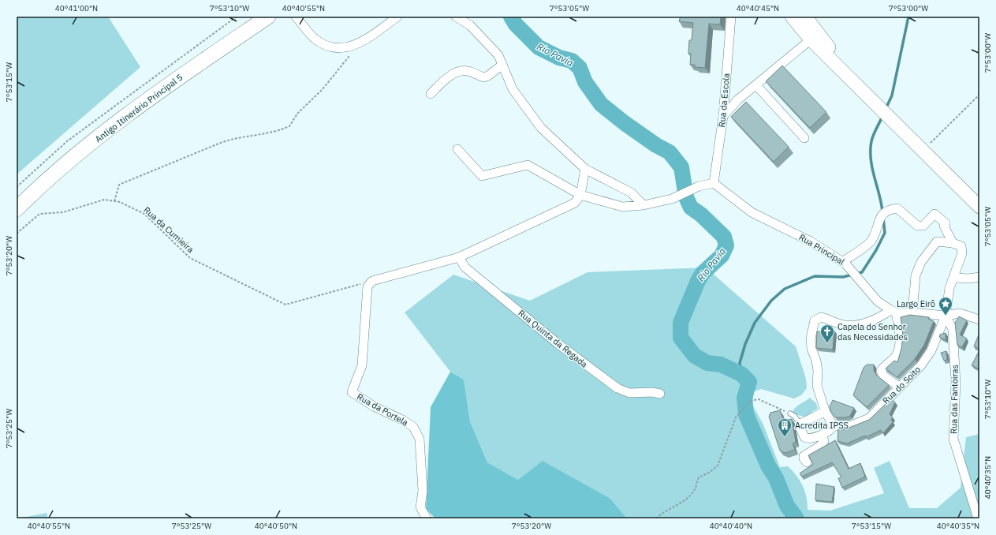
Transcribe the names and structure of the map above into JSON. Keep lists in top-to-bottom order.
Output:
{
  "streets": {
    "highway": ["Antigo Itinerário Principal 5"],
    "street": [
      "Rua da Escola",
      "Rua Principal",
      "Rua Quinta da Regada",
      "Rua do Soito",
      "Rua das Fantoiras",
      "Rua da Portela"
    ],
    "path": ["Rua da Cumieira"]
  },
  "crossings": [
    ["Rua da Escola", "Rua Principal"],
    ["Rua da Cumieira", "Rua da Portela"],
    ["Rua do Soito", "Rua das Fantoiras"]
  ],
  "water": ["Rio Pavia"],
  "places": {
    "place": ["Largo Eirô"],
    "church": ["Capela do Senhor das Necessidades"],
    "building": ["Acredita IPSS"]
  },
  "coordinates": [
    "40°41'00\"N",
    "7°53'10\"W",
    "40°40'55\"N",
    "7°53'05\"W",
    "40°40'45\"N",
    "7°53'00\"W",
    "7°53'15\"W",
    "7°53'20\"W",
    "7°53'25\"W",
    "40°40'35\"N",
    "40°40'50\"N",
    "40°40'40\"N"
  ]
}
